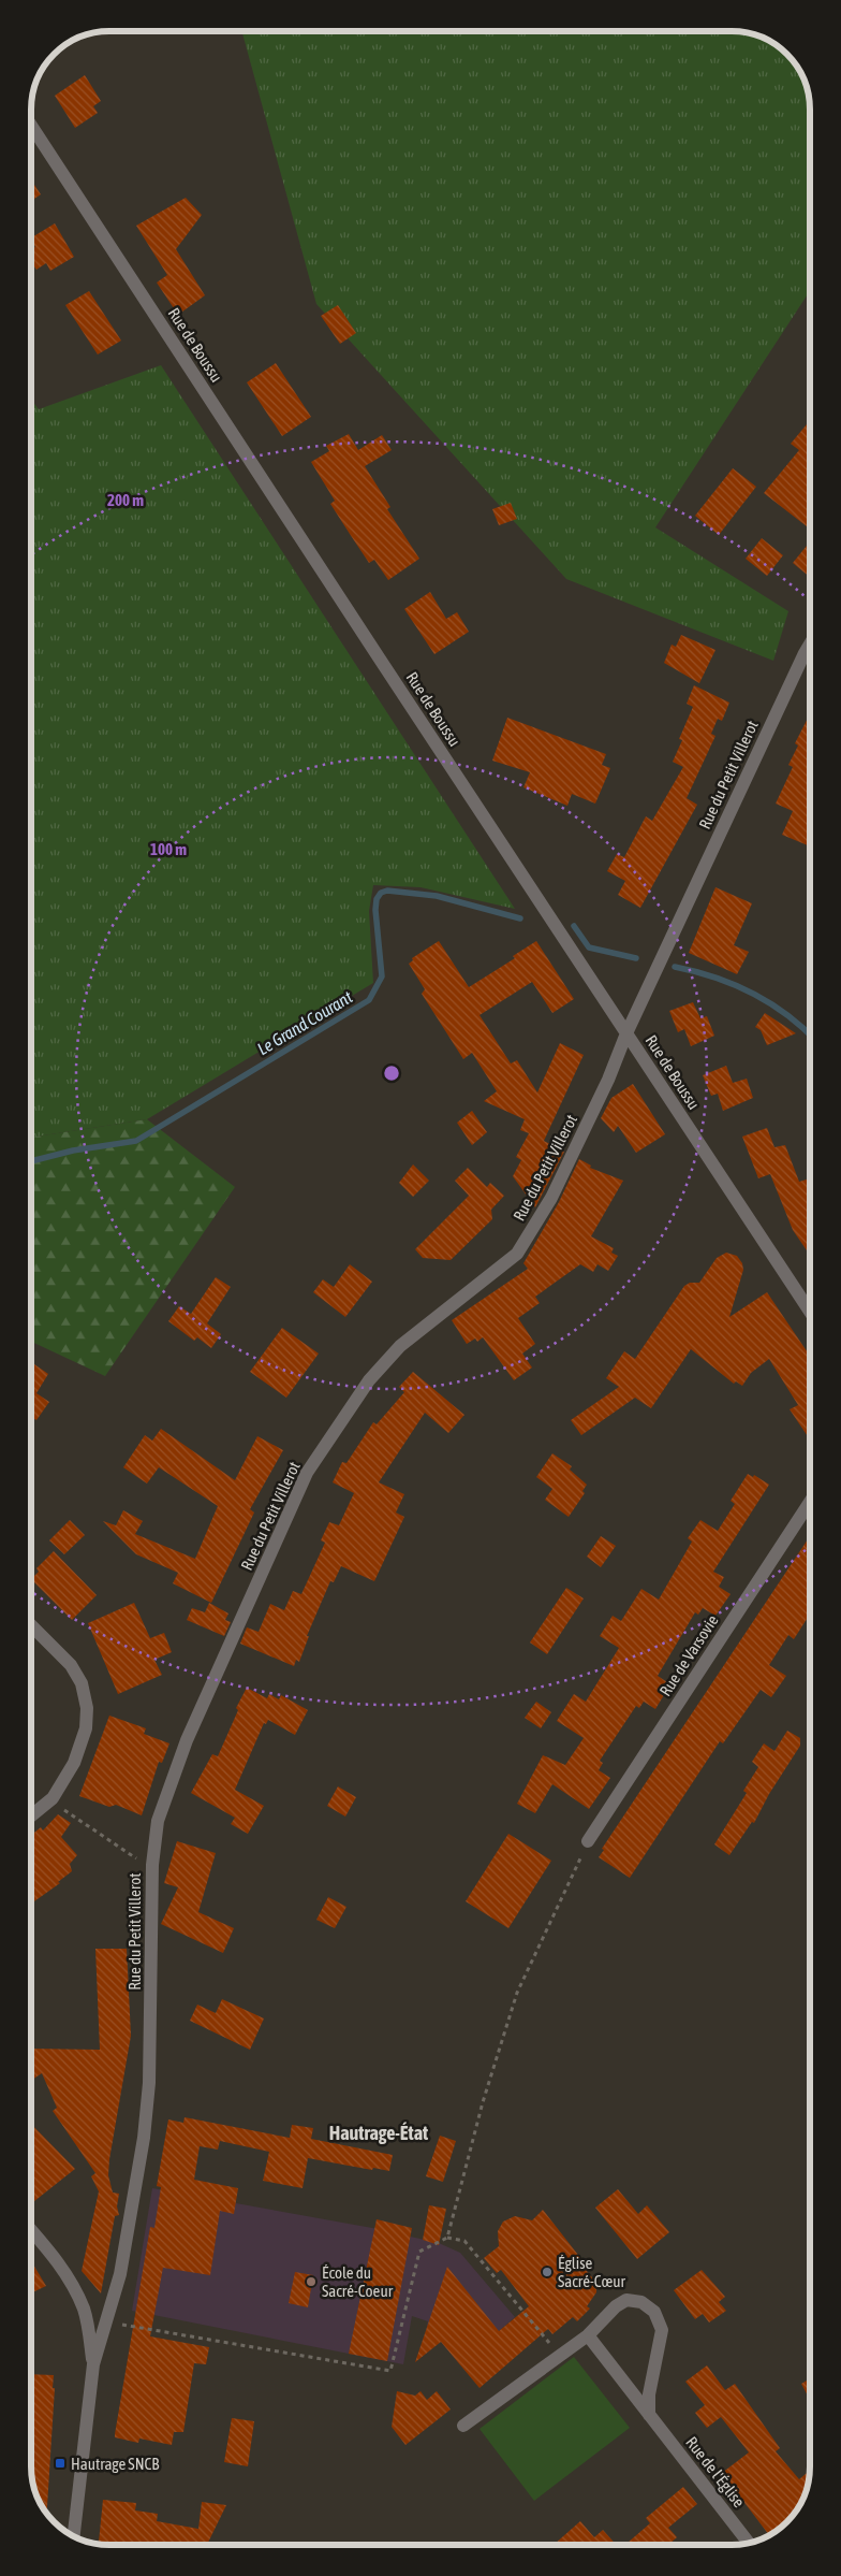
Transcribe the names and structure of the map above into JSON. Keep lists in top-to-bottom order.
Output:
{
  "streets": {
    "street": [
      "Rue de Boussu",
      "Rue du Petit Villerot",
      "Rue de Varsovie",
      "Rue de l'Église"
    ]
  },
  "crossings": [
    ["Rue de Boussu", "Rue du Petit Villerot"]
  ],
  "districts": ["Hautrage-État"],
  "water": ["Le Grand Courant"],
  "places": {
    "other": ["Église Sacré-Cœur", "École du Sacré-Coeur"],
    "transit": ["Hautrage SNCB"]
  },
  "rings": ["200 m", "100 m"]
}
